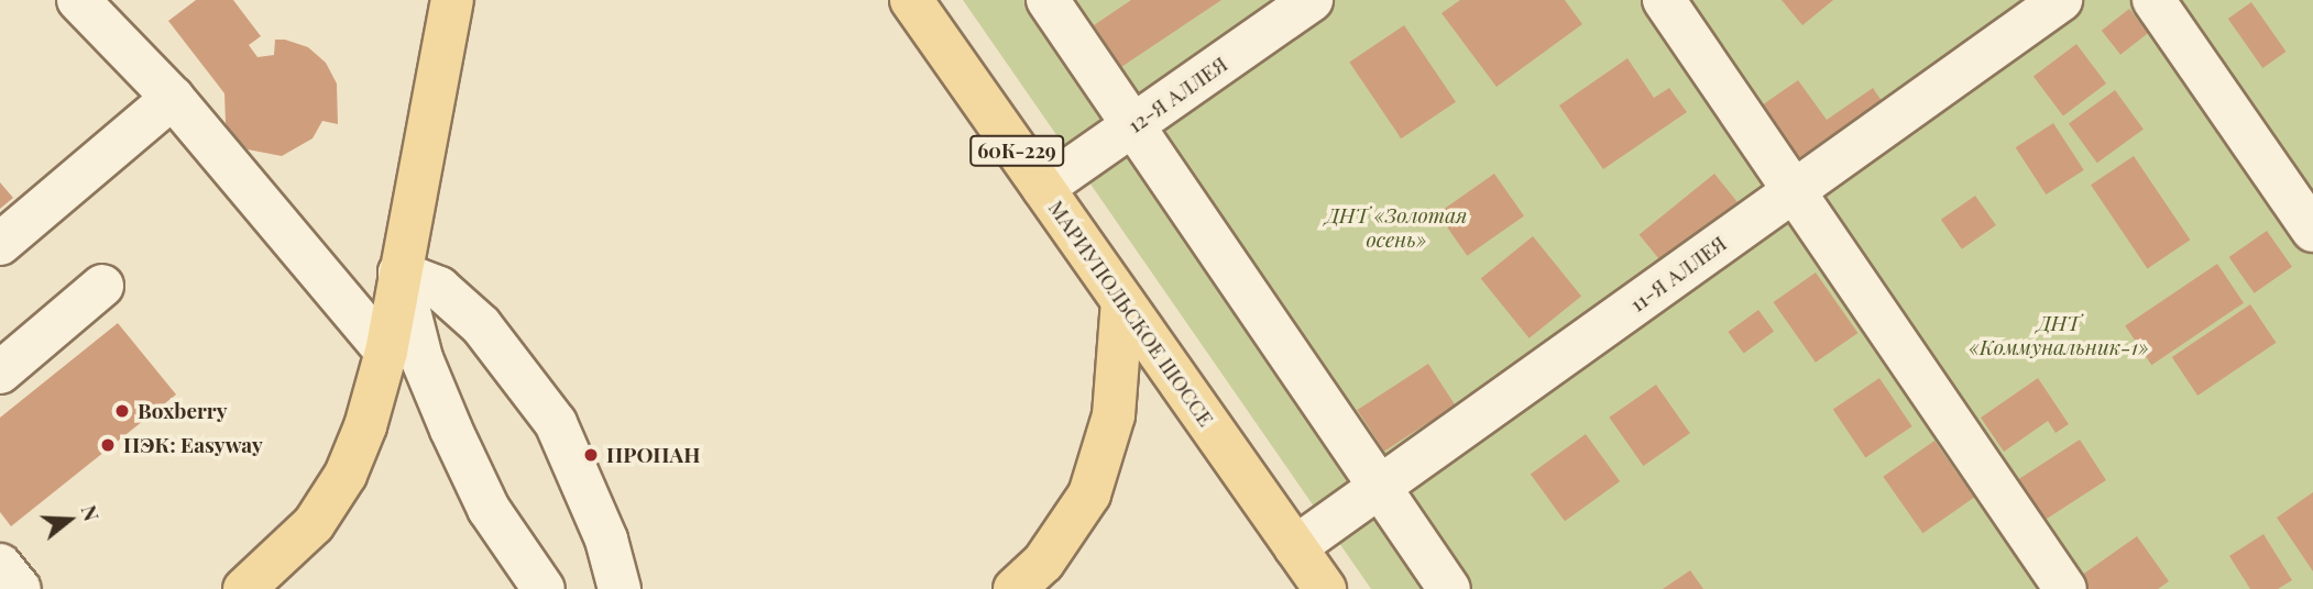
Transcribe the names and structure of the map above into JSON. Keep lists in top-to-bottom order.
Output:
{
  "streets": {
    "main road": ["60К-229", "МАРИУПОЛЬСКОЕ ШОССЕ"],
    "street": ["12-Я АЛЛЕЯ", "11-Я АЛЛЕЯ"]
  },
  "crossings": [
    ["12-Я АЛЛЕЯ", "МАРИУПОЛЬСКОЕ ШОССЕ"],
    ["11-Я АЛЛЕЯ", "МАРИУПОЛЬСКОЕ ШОССЕ"]
  ],
  "parks": ["ДНТ «Золотая осень»", "ДНТ «Коммунальник-1»"],
  "places": ["Boxberry", "ПЭК: Easyway", "ПРОПАН"],
  "north": "right"
}
